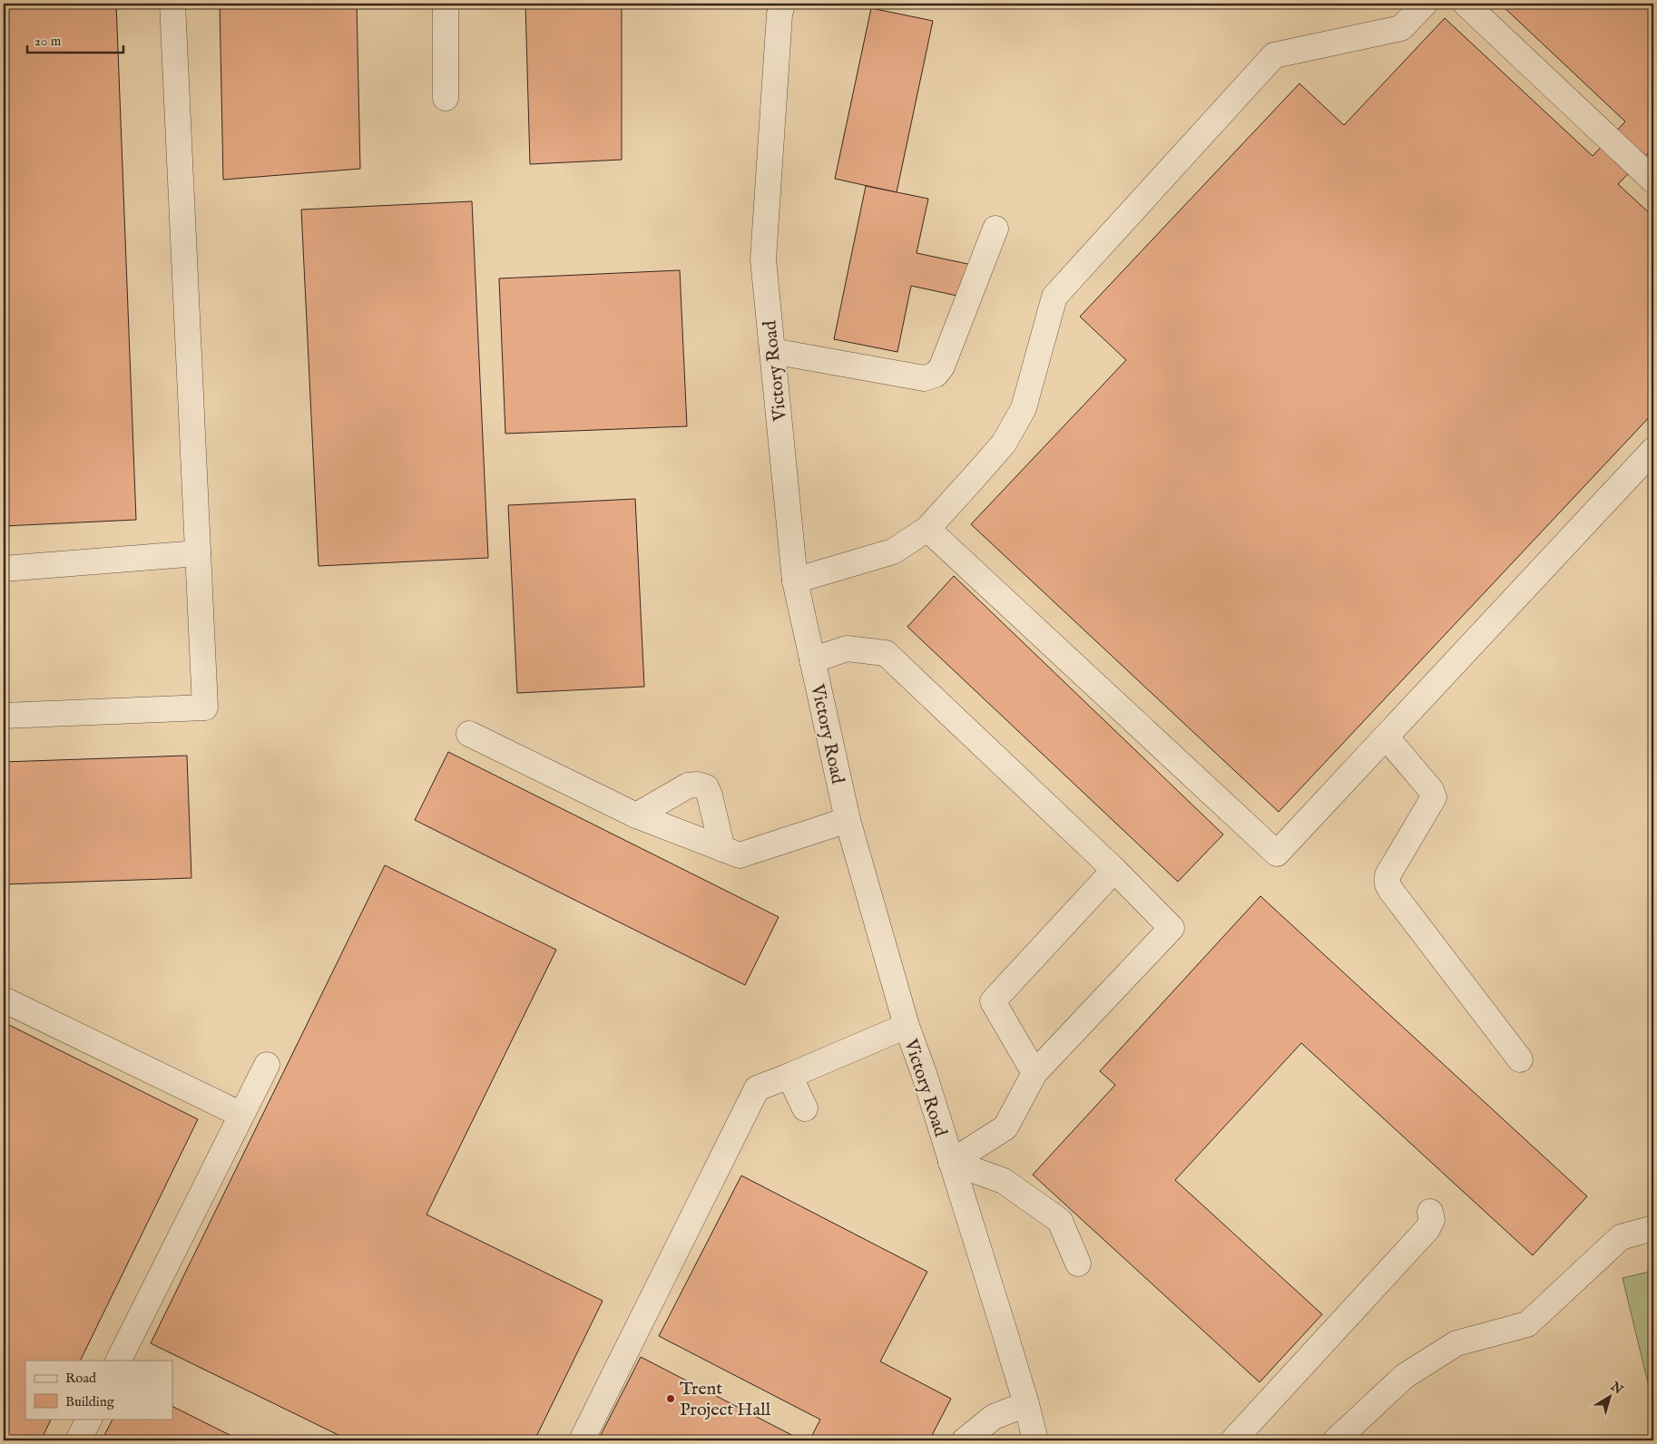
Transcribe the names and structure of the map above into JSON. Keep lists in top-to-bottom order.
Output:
{
  "streets": {
    "street": ["Victory Road"]
  },
  "places": ["Trent Project Hall"],
  "legend": ["Road", "Building"],
  "scale_bar": "20 m",
  "north": "top right"
}
